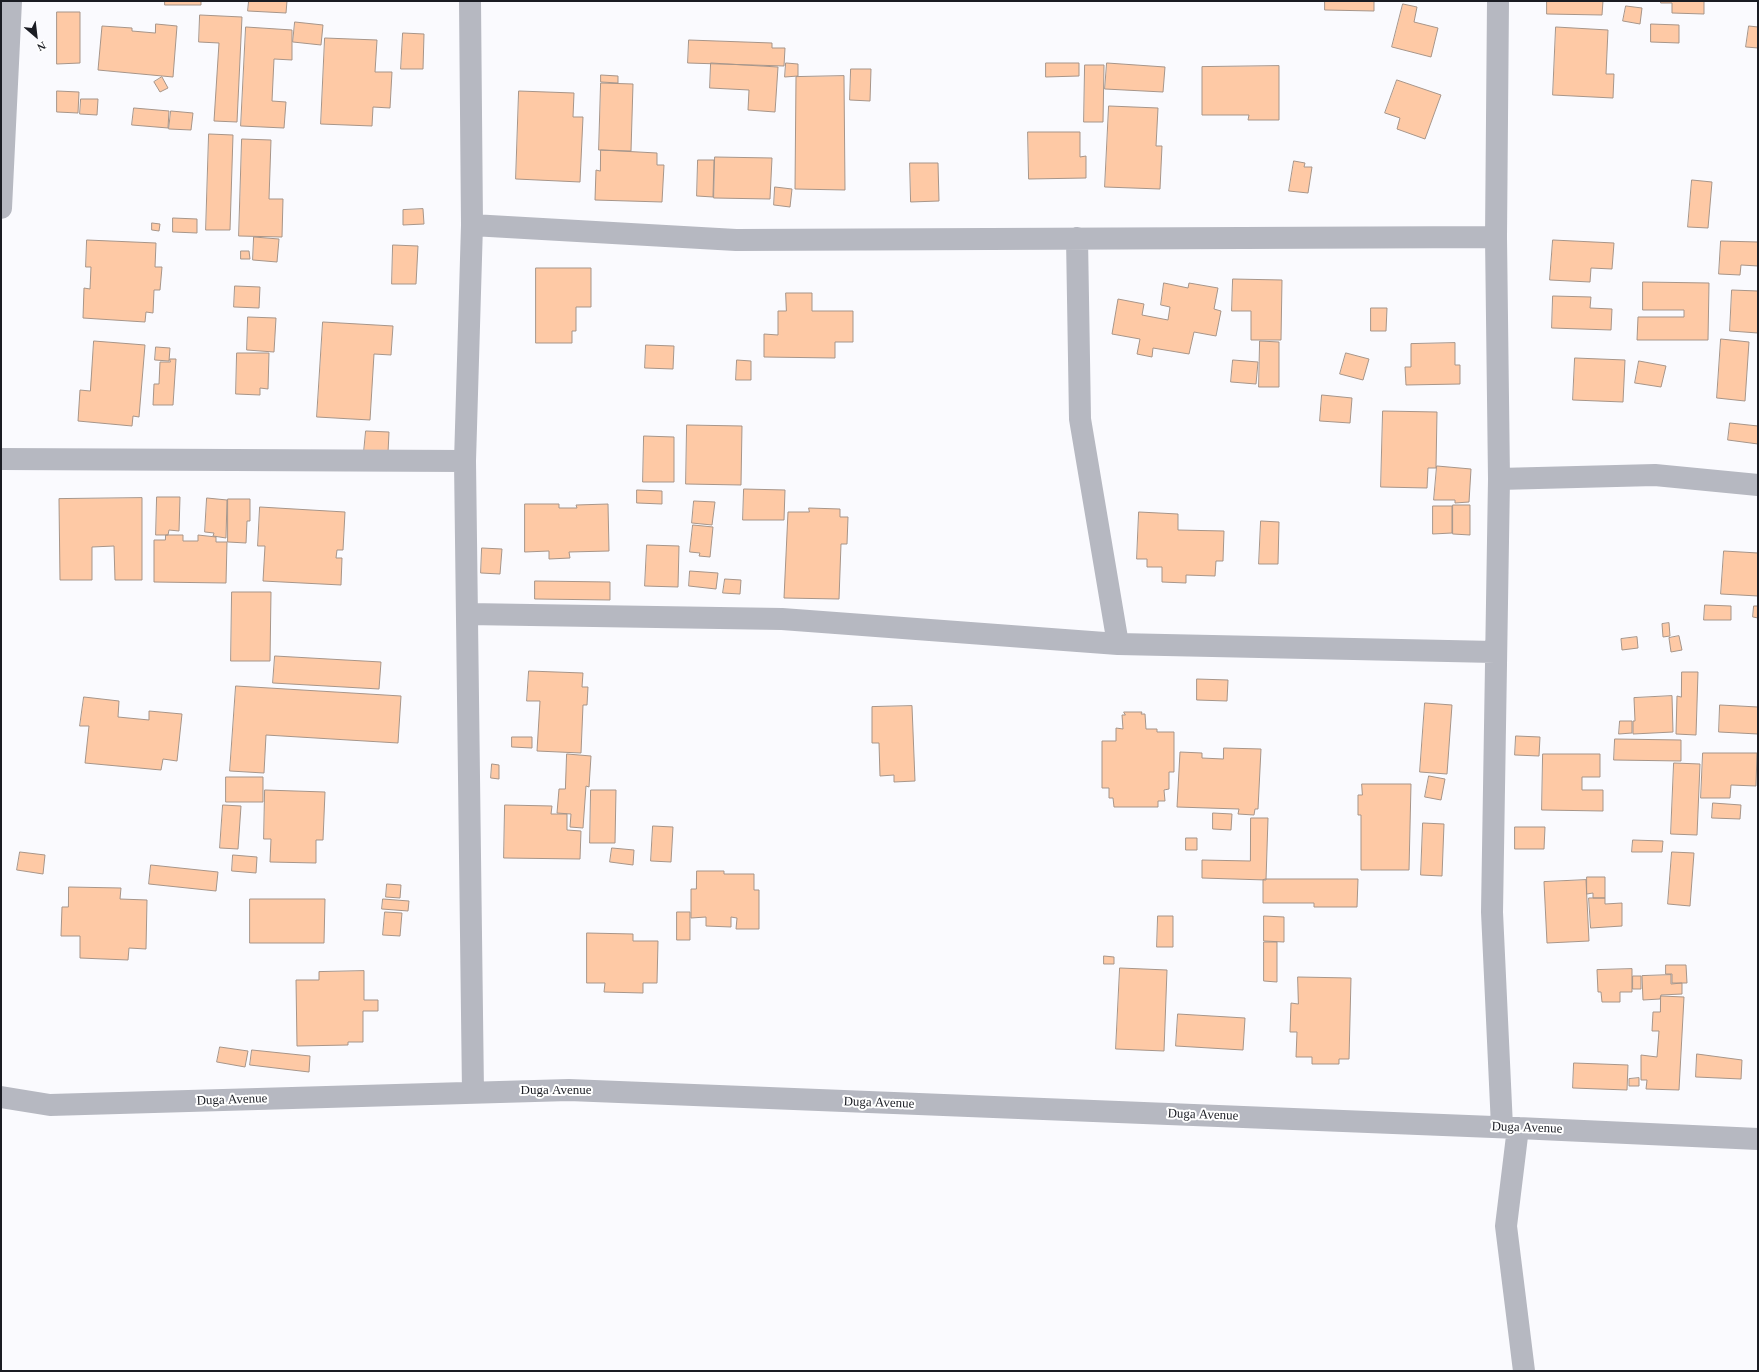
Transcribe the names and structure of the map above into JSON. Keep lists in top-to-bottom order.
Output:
{
  "streets": {
    "street": ["Duga Avenue"]
  },
  "north": "bottom right"
}
